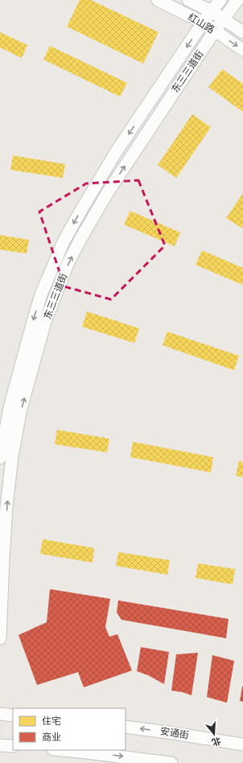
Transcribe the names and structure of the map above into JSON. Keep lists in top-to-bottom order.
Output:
{
  "streets": {
    "main road": ["红山路", "东三三道街", "安通街"]
  },
  "crossings": [
    ["红山路", "东三三道街"]
  ],
  "legend": ["住宅", "商业"],
  "north": "bottom"
}
